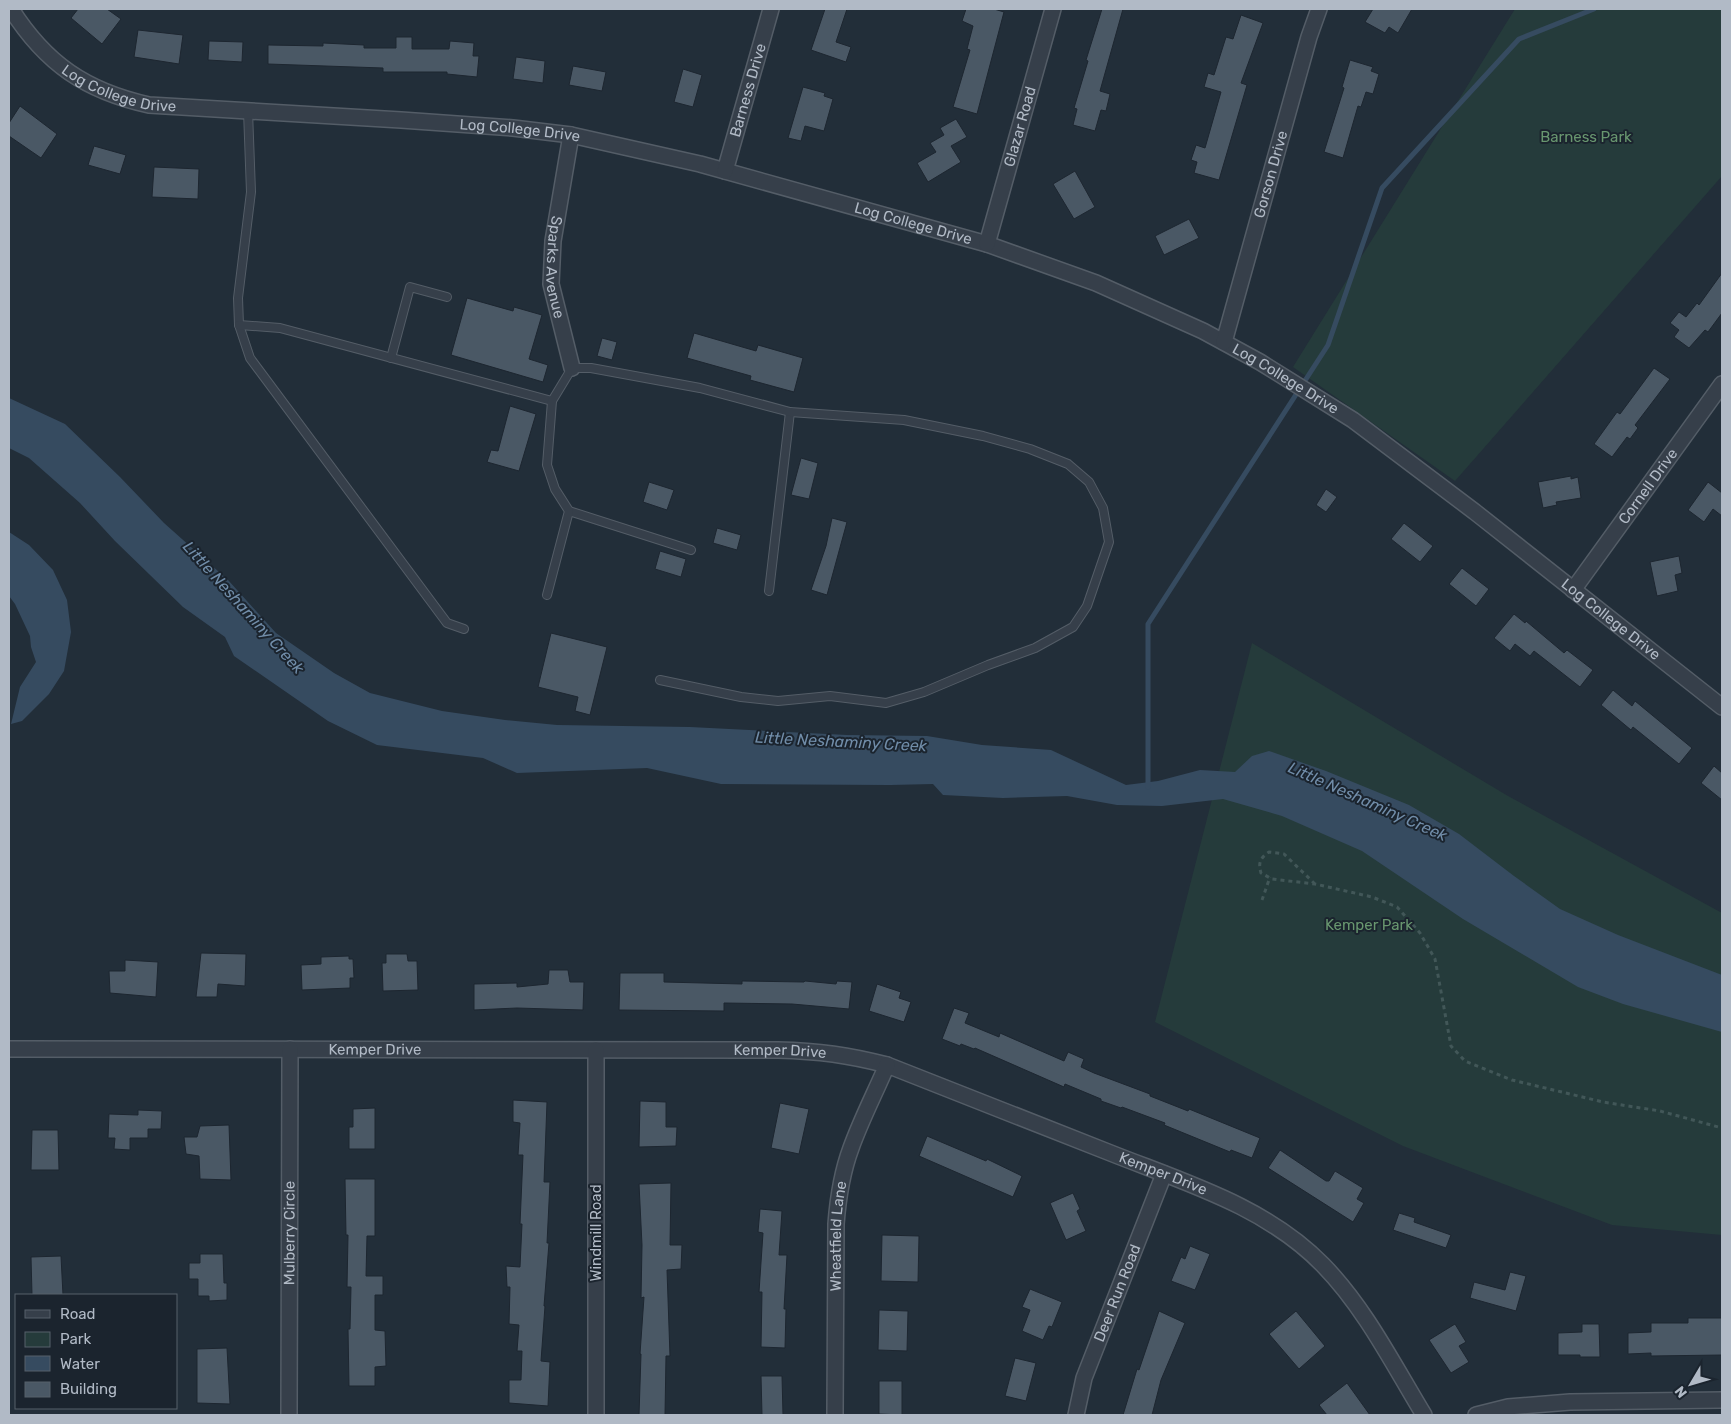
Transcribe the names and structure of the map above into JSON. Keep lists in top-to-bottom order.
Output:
{
  "streets": {
    "street": [
      "Log College Drive",
      "Barness Drive",
      "Glazar Road",
      "Gorson Drive",
      "Sparks Avenue",
      "Cornell Drive",
      "Kemper Drive",
      "Mulberry Circle",
      "Windmill Road",
      "Wheatfield Lane",
      "Deer Run Road"
    ]
  },
  "crossings": [
    ["Log College Drive", "Barness Drive"],
    ["Log College Drive", "Glazar Road"],
    ["Log College Drive", "Gorson Drive"],
    ["Log College Drive", "Sparks Avenue"],
    ["Log College Drive", "Cornell Drive"],
    ["Kemper Drive", "Mulberry Circle"],
    ["Kemper Drive", "Windmill Road"],
    ["Kemper Drive", "Wheatfield Lane"],
    ["Kemper Drive", "Deer Run Road"]
  ],
  "water": ["Little Neshaminy Creek"],
  "parks": ["Barness Park", "Kemper Park"],
  "legend": [
    "Road",
    "Park",
    "Water",
    "Building"
  ],
  "north": "bottom left"
}
